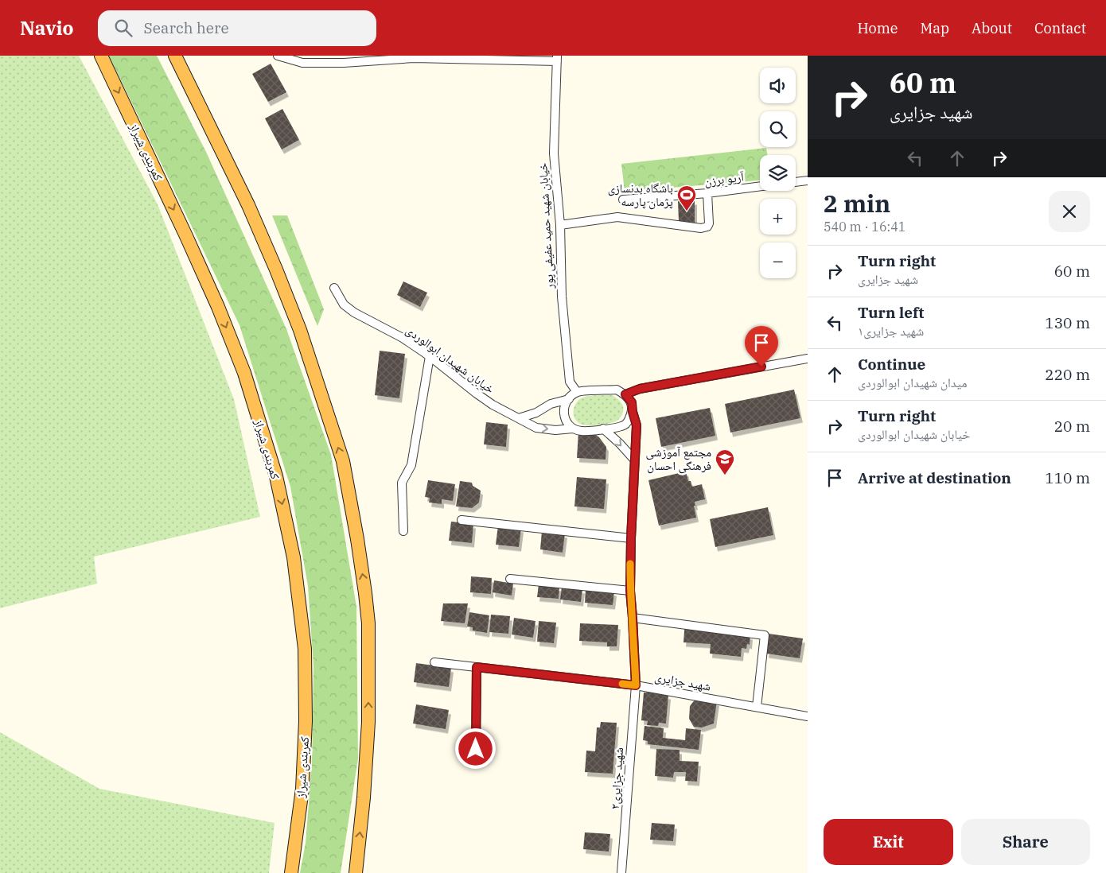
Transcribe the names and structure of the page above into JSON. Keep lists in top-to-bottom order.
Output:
{
  "streets": {
    "highway": ["کمربندی شیراز"],
    "street": [
      "آریو برزن",
      "خیابان شهید حمید عفیفی پور",
      "خیابان شهیدان ابوالوردی",
      "شهید جزایری",
      "شهید جزایری۲"
    ]
  },
  "crossings": [
    ["خیابان شهید حمید عفیفی پور", "خیابان شهیدان ابوالوردی"],
    ["خیابان شهید حمید عفیفی پور", "شهید جزایری۲"],
    ["خیابان شهیدان ابوالوردی", "شهید جزایری۲"],
    ["شهید جزایری", "شهید جزایری۲"]
  ],
  "places": {
    "sports": ["باشگاه بدنسازی پژمان پارسه"],
    "school or university": ["مجتمع آموزشی فرهنگی احسان"]
  },
  "page": {
    "header": "Navio",
    "search": "Search here",
    "nav": [
      "Home",
      "Map",
      "About",
      "Contact"
    ],
    "turn": ["60 m", "شهید جزایری"],
    "map_buttons": ["+", "−"],
    "heading": ["2 min", "540 m · 16:41"],
    "list": [
      {
        "name": "Turn right",
        "note": "شهید جزایری",
        "value": "60 m"
      },
      {
        "name": "Turn left",
        "note": "شهید جزایری۱",
        "value": "130 m"
      },
      {
        "name": "Continue",
        "note": "میدان شهیدان ابوالوردی",
        "value": "220 m"
      },
      {
        "name": "Turn right",
        "note": "خیابان شهیدان ابوالوردی",
        "value": "20 m"
      },
      {
        "name": "Arrive at destination",
        "value": "110 m"
      }
    ],
    "buttons": ["Exit", "Share"]
  }
}
